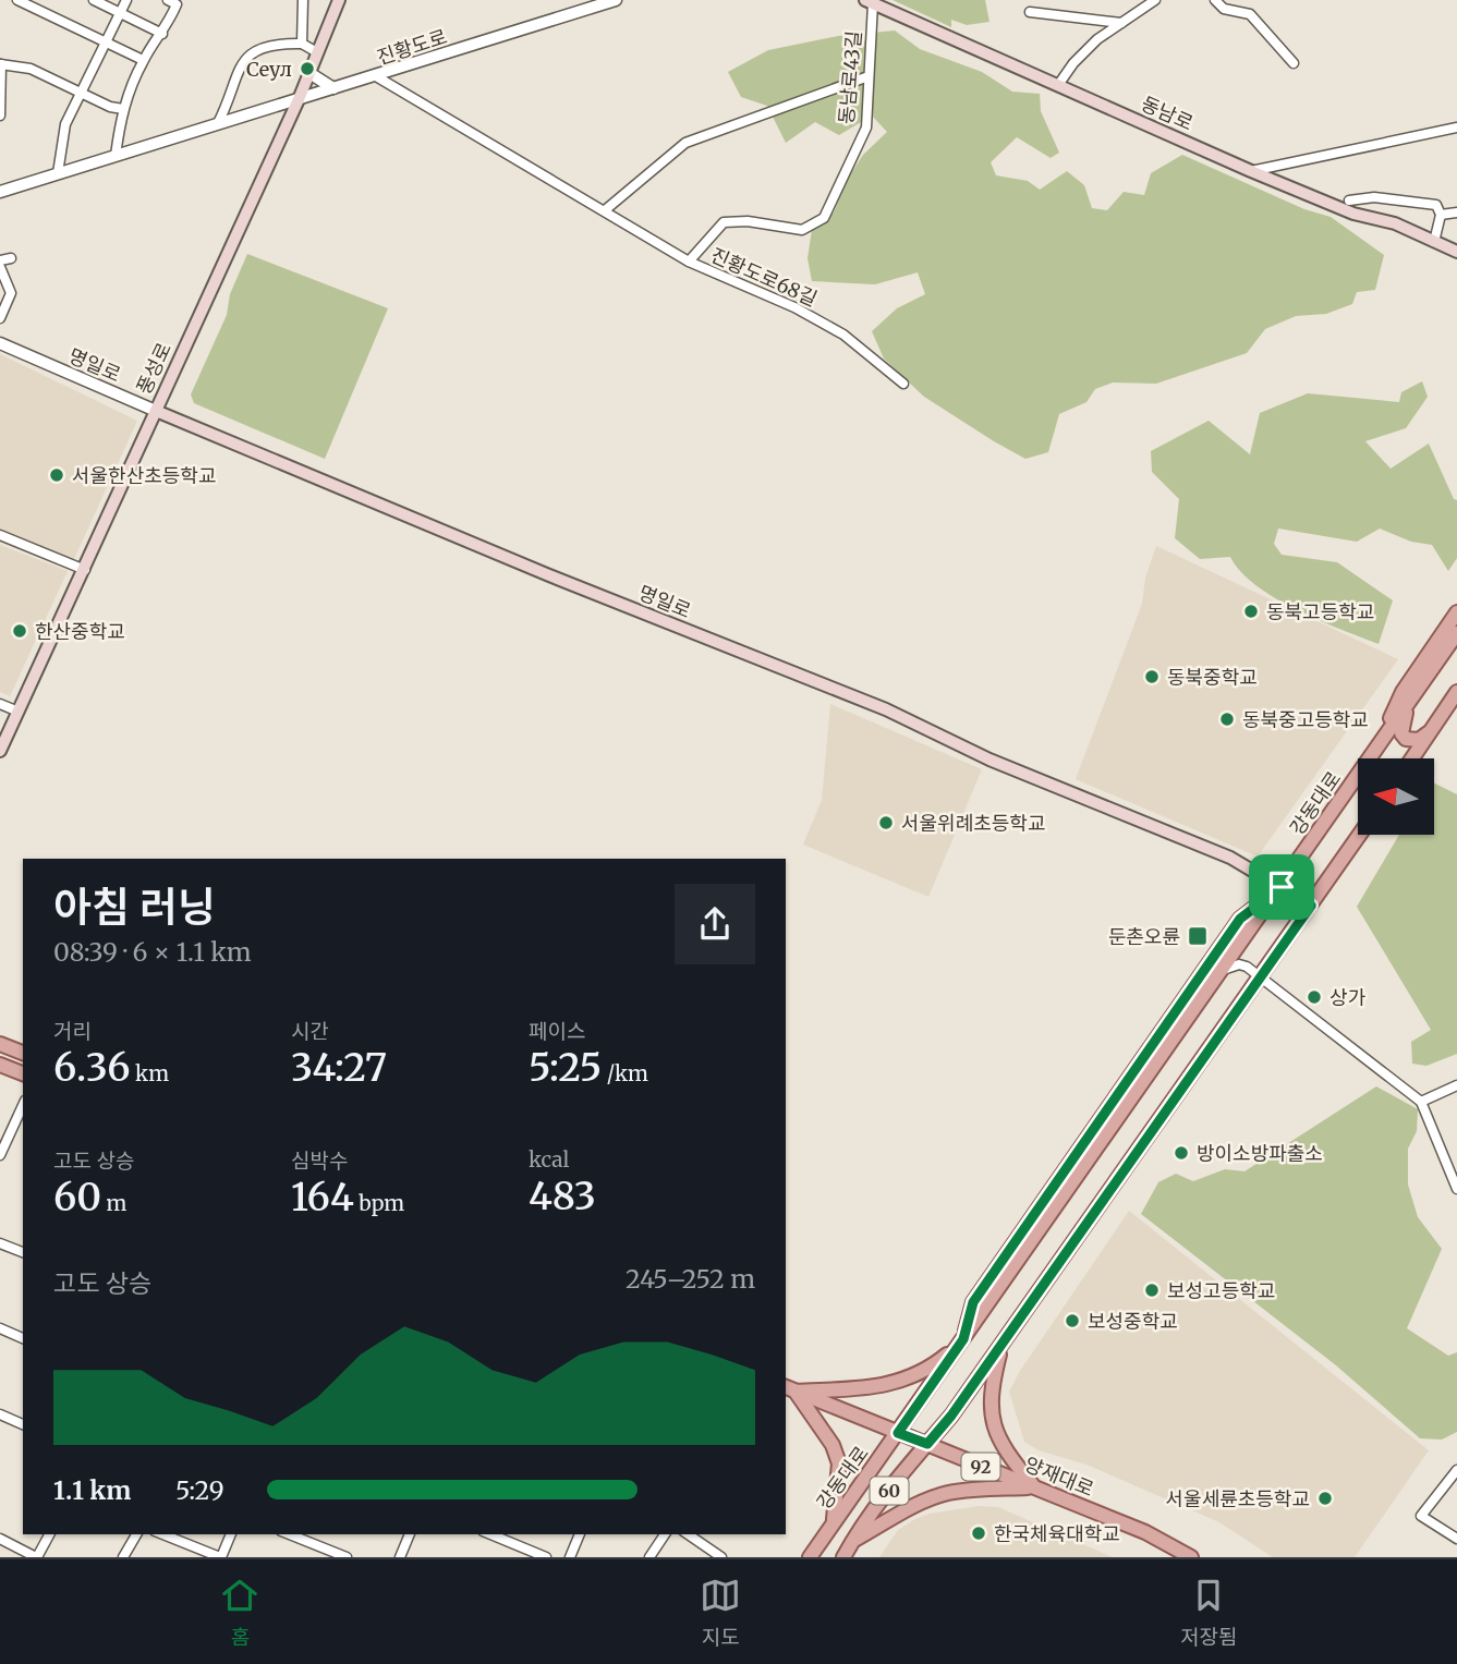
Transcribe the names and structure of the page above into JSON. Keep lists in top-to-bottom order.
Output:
{
  "streets": {
    "main road": [
      "동남로",
      "명일로",
      "풍성로",
      "강동대로",
      "92",
      "양재대로",
      "60"
    ],
    "street": ["진황도로", "동남로43길", "진황도로68길"]
  },
  "crossings": [
    ["진황도로", "진황도로68길"],
    ["진황도로", "풍성로"],
    ["동남로43길", "동남로"],
    ["동남로43길", "진황도로68길"],
    ["명일로", "풍성로"],
    ["명일로", "강동대로"],
    ["명일로", "60"],
    ["강동대로", "양재대로"],
    ["양재대로", "60"]
  ],
  "places": {
    "other": [
      "Сеул",
      "서울한산초등학교",
      "동북고등학교",
      "한산중학교",
      "동북중학교",
      "동북중고등학교",
      "서울위례초등학교",
      "상가",
      "방이소방파출소",
      "보성고등학교",
      "보성중학교",
      "서울세륜초등학교",
      "한국체육대학교"
    ],
    "transit": ["둔촌오륜"]
  },
  "north": "left",
  "page": {
    "heading": ["아침 러닝", "08:39 · 6 × 1.1 km"],
    "stats": [
      ["거리", "6.36 km"],
      ["시간", "34:27"],
      ["페이스", "5:25 /km"],
      ["고도 상승", "60 m"],
      ["심박수", "164 bpm"],
      ["kcal", "483"]
    ],
    "chart": ["고도 상승", "245–252 m"],
    "list": [
      {
        "name": "1.1 km",
        "note": "5:29"
      }
    ],
    "tabs": ["홈", "지도", "저장됨"]
  }
}
